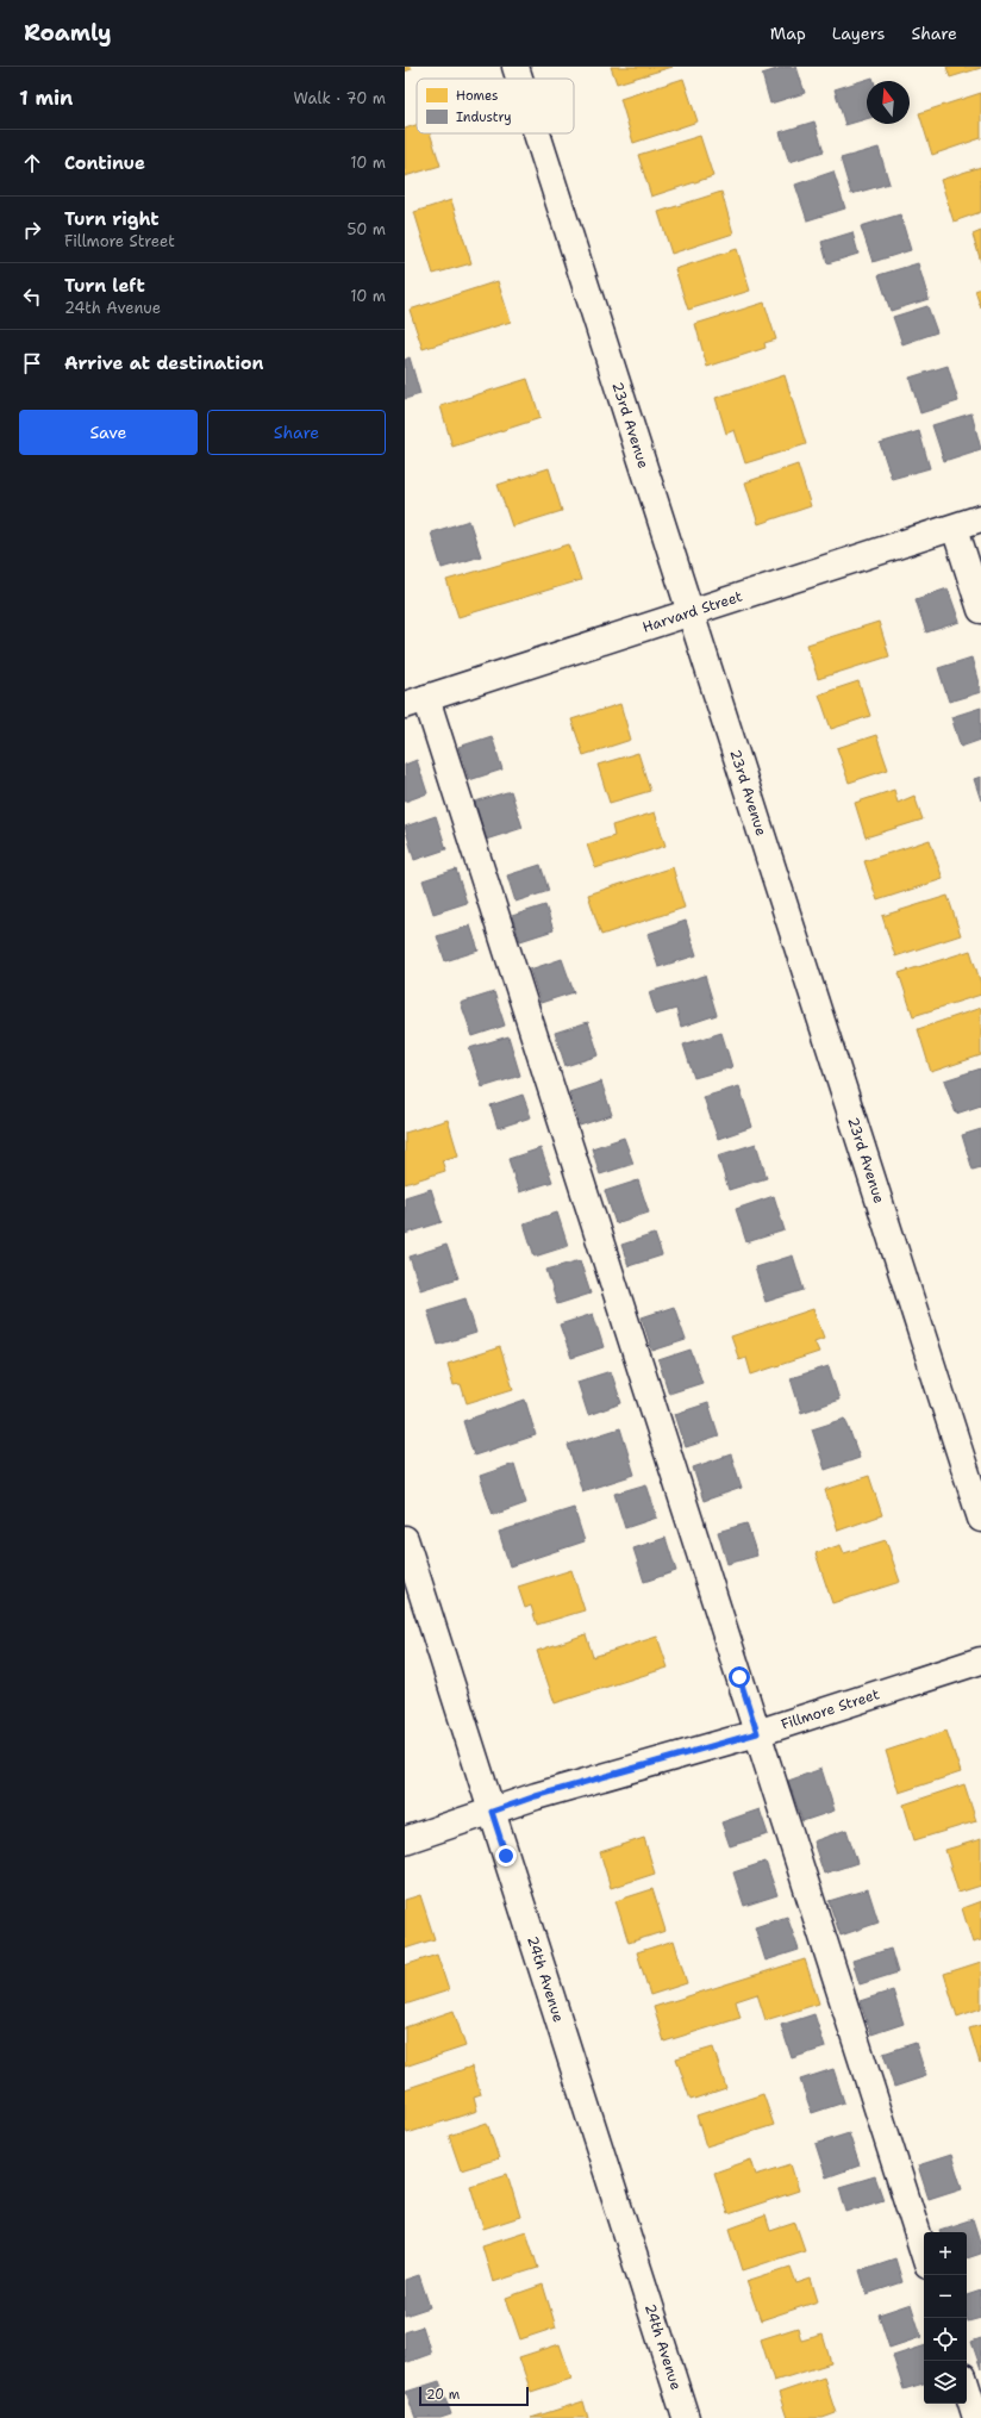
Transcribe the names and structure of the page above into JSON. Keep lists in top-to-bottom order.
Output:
{
  "streets": {
    "street": [
      "23rd Avenue",
      "Harvard Street",
      "Fillmore Street",
      "24th Avenue"
    ]
  },
  "crossings": [
    ["23rd Avenue", "Harvard Street"],
    ["Fillmore Street", "24th Avenue"]
  ],
  "legend": ["Homes", "Industry"],
  "scale_bar": "20 m",
  "north": "top",
  "page": {
    "header": "Roamly",
    "nav": ["Map", "Layers", "Share"],
    "heading": ["1 min", "Walk · 70 m"],
    "list": [
      ["Continue", "10 m"],
      ["Turn right", "Fillmore Street", "50 m"],
      ["Turn left", "24th Avenue", "10 m"],
      "Arrive at destination"
    ],
    "buttons": ["Save", "Share"],
    "map_buttons": ["+", "−"],
    "scale": "20 m"
  }
}
